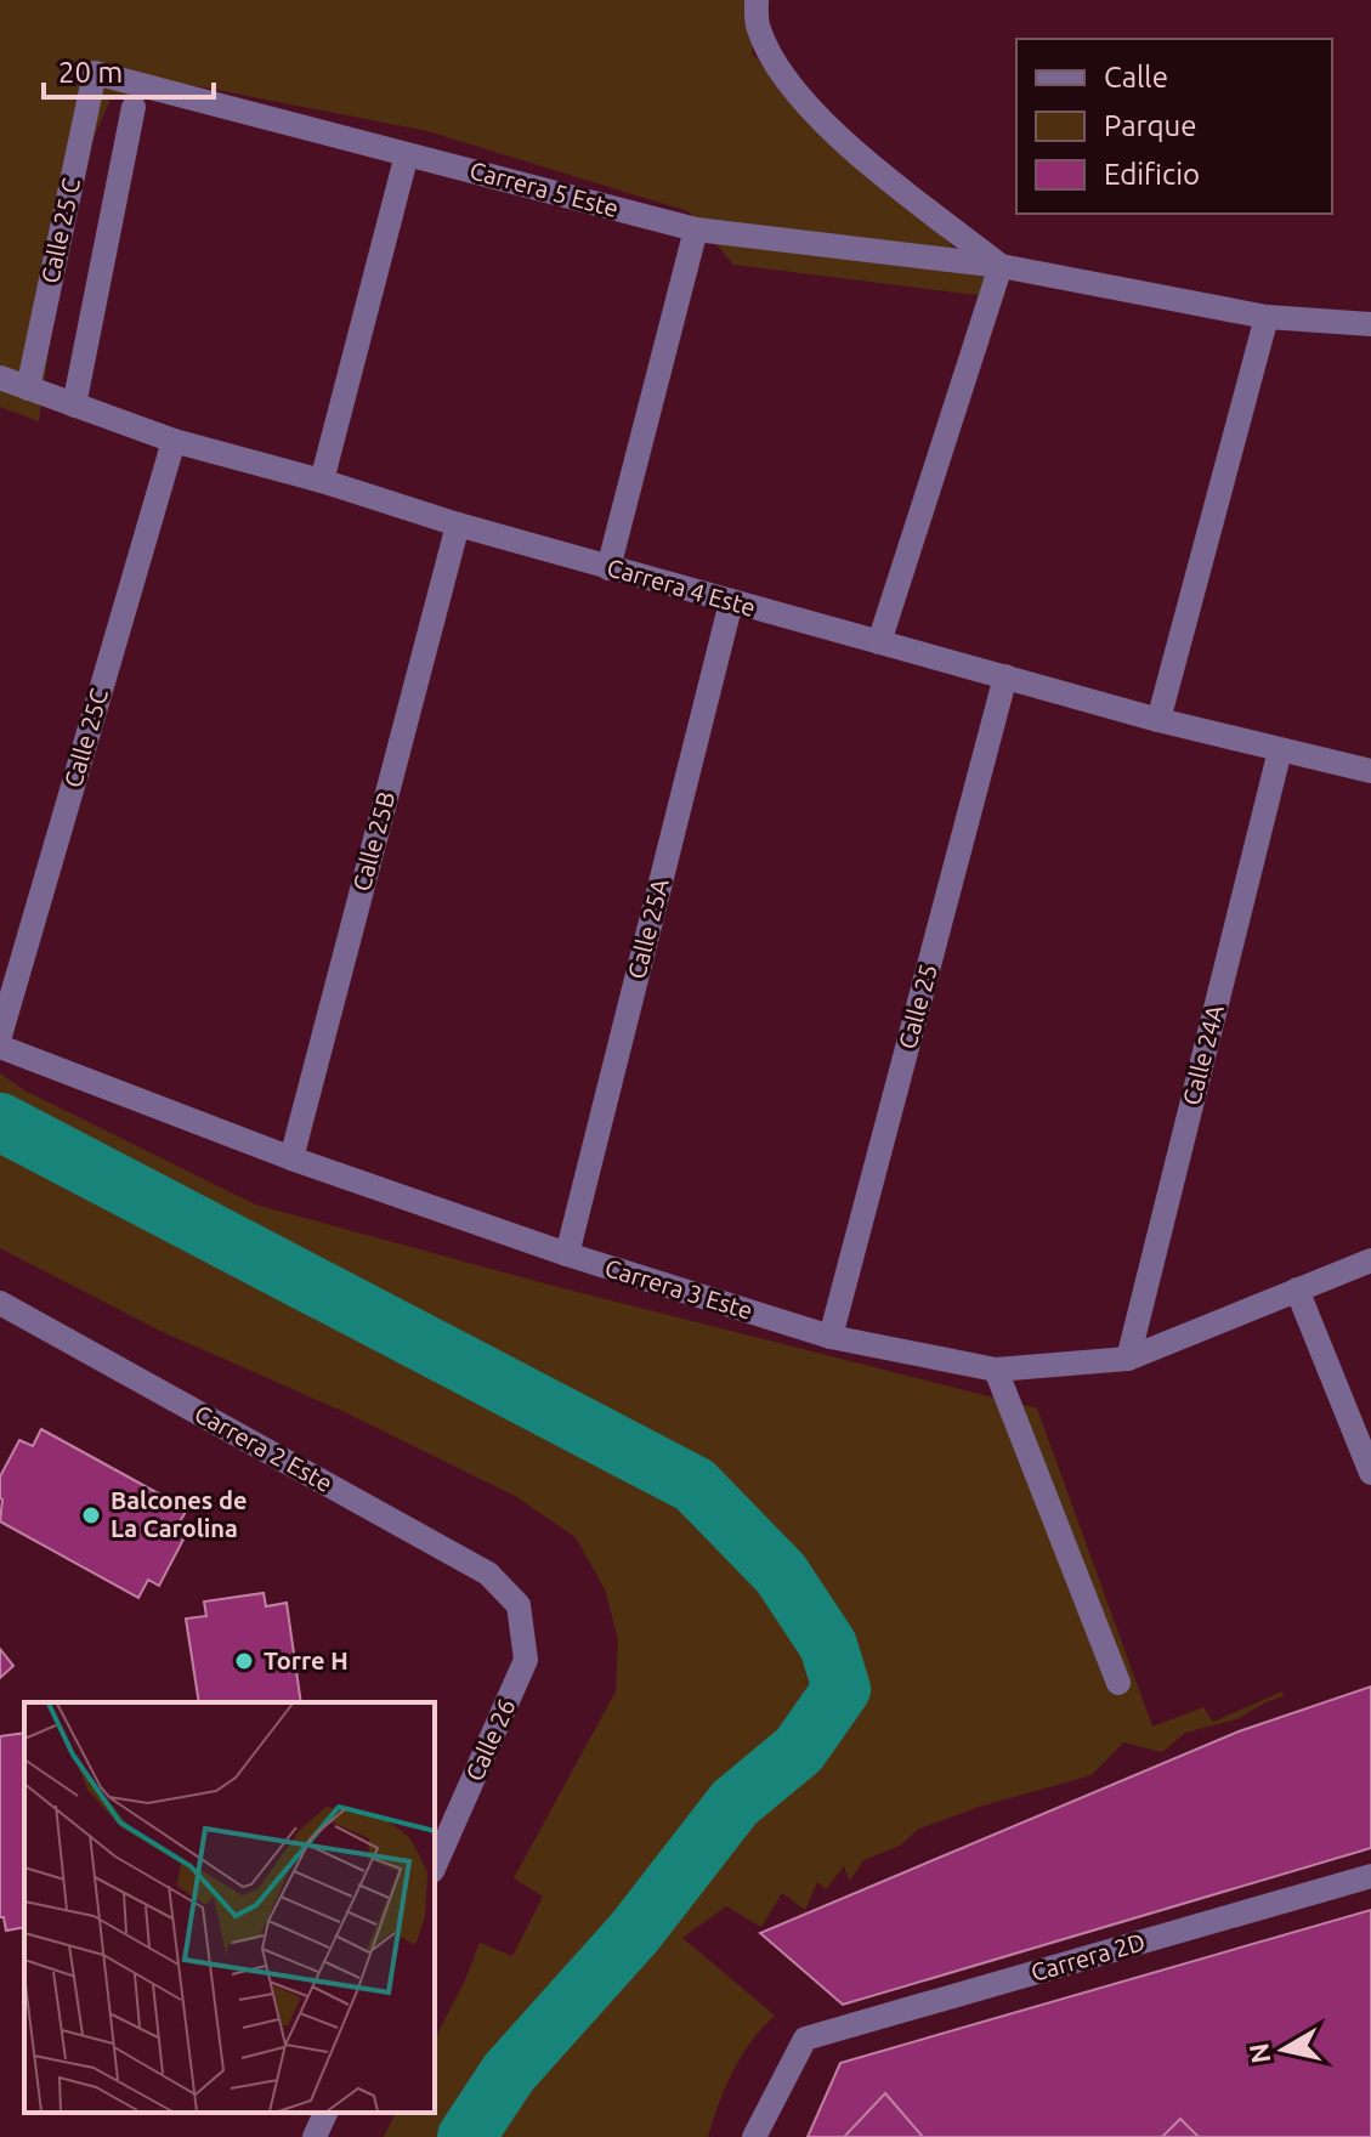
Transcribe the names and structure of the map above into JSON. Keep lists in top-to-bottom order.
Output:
{
  "streets": {
    "street": [
      "Carrera 5 Este",
      "Calle 25 C",
      "Carrera 4 Este",
      "Calle 25C",
      "Calle 25B",
      "Calle 25A",
      "Calle 25",
      "Calle 24A",
      "Carrera 3 Este",
      "Carrera 2 Este",
      "Calle 26",
      "Carrera 2D"
    ]
  },
  "crossings": [
    ["Carrera 5 Este", "Calle 25 C"],
    ["Calle 25 C", "Carrera 4 Este"],
    ["Carrera 4 Este", "Calle 25C"],
    ["Carrera 4 Este", "Calle 25B"],
    ["Carrera 4 Este", "Calle 25A"],
    ["Carrera 4 Este", "Calle 25"],
    ["Carrera 4 Este", "Calle 24A"],
    ["Calle 25B", "Carrera 3 Este"],
    ["Calle 25A", "Carrera 3 Este"],
    ["Calle 25", "Carrera 3 Este"],
    ["Calle 24A", "Carrera 3 Este"],
    ["Carrera 2 Este", "Calle 26"]
  ],
  "places": ["Balcones de La Carolina", "Torre H"],
  "legend": ["Calle", "Parque", "Edificio"],
  "scale_bar": "20 m",
  "north": "left"
}
